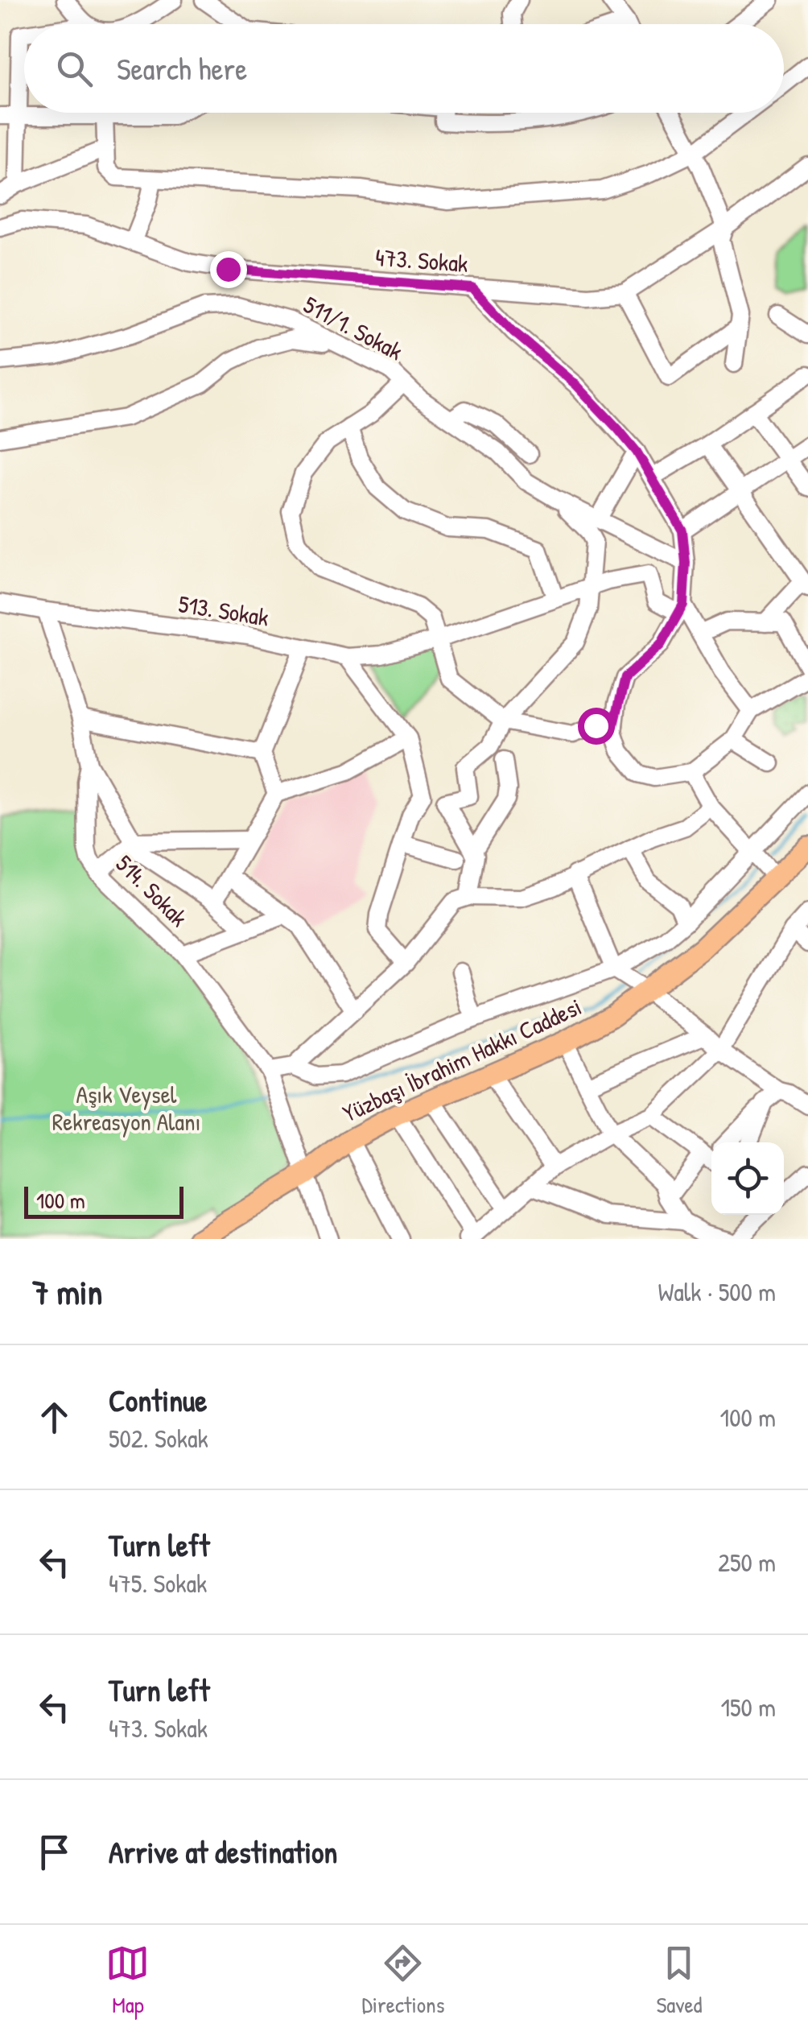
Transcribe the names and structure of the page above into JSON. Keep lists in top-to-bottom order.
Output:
{
  "streets": {
    "main road": ["Yüzbaşı İbrahim Hakkı Caddesi"],
    "street": [
      "473. Sokak",
      "511/1. Sokak",
      "513. Sokak",
      "514. Sokak"
    ]
  },
  "crossings": [
    ["513. Sokak", "514. Sokak"],
    ["514. Sokak", "Yüzbaşı İbrahim Hakkı Caddesi"]
  ],
  "parks": ["Aşık Veysel Rekreasyon Alanı"],
  "scale_bar": "100 m",
  "page": {
    "search": "Search here",
    "scale": "100 m",
    "heading": ["7 min", "Walk · 500 m"],
    "list": [
      ["Continue", "502. Sokak", "100 m"],
      ["Turn left", "475. Sokak", "250 m"],
      ["Turn left", "473. Sokak", "150 m"],
      "Arrive at destination"
    ],
    "nav": ["Map", "Directions", "Saved"]
  }
}
